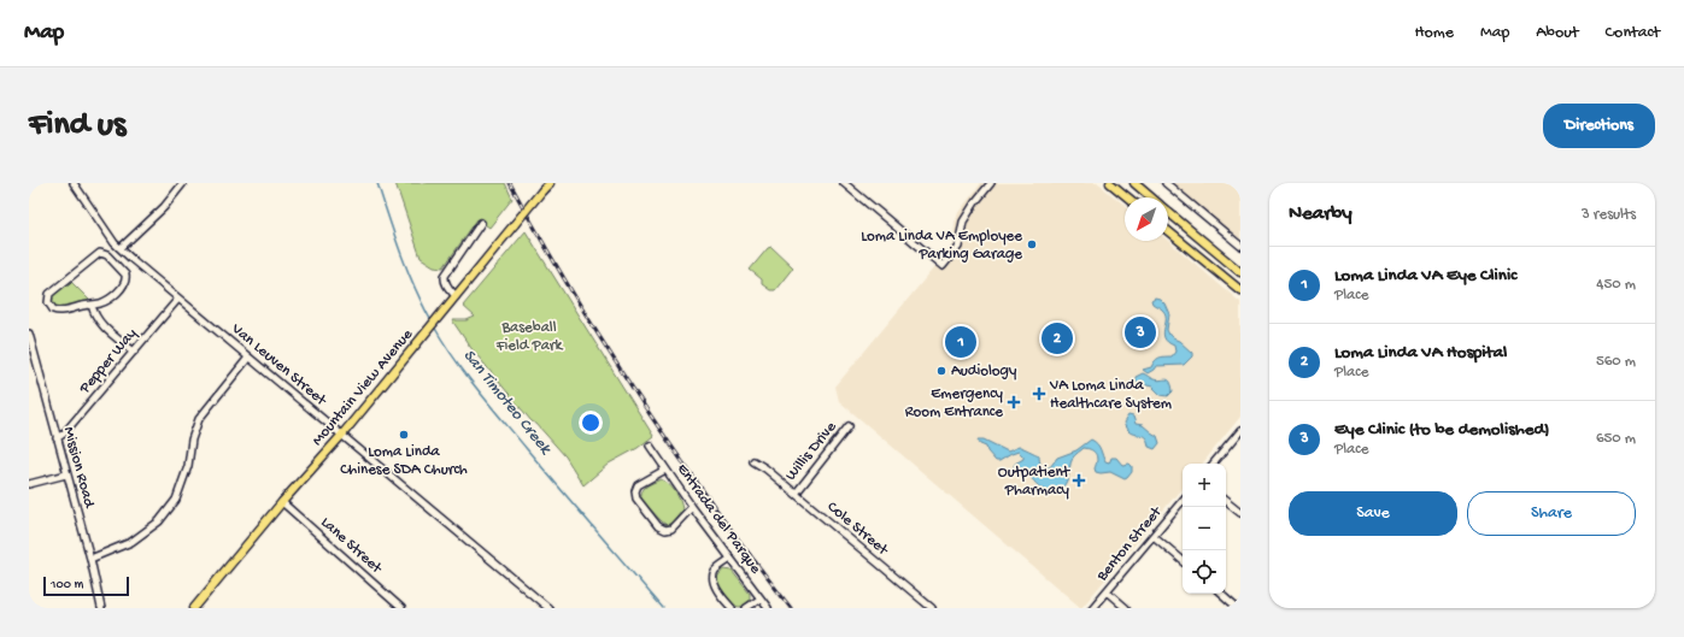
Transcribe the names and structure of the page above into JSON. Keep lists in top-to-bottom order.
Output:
{
  "streets": {
    "main road": ["Mountain View Avenue"],
    "street": [
      "Pepper Way",
      "Van Leuven Street",
      "Willis Drive",
      "Mission Road",
      "Entrada del Parque",
      "Cole Street",
      "Benton Street",
      "Lane Street"
    ]
  },
  "crossings": [
    ["Pepper Way", "Van Leuven Street"],
    ["Pepper Way", "Mission Road"],
    ["Van Leuven Street", "Mountain View Avenue"],
    ["Mountain View Avenue", "Lane Street"],
    ["Willis Drive", "Cole Street"]
  ],
  "water": ["San Timoteo Creek"],
  "parks": ["Baseball Field Park"],
  "places": {
    "other": ["Loma Linda VA Employee Parking Garage", "Audiology", "Loma Linda Chinese SDA Church"],
    "health": ["VA Loma Linda Healthcare System", "Emergency Room Entrance", "Outpatient Pharmacy"]
  },
  "scale_bar": "100 m",
  "north": "bottom left",
  "page": {
    "header": "Map",
    "nav": [
      "Home",
      "Map",
      "About",
      "Contact"
    ],
    "buttons": [
      "Directions",
      ["Save", "Share"]
    ],
    "title": "Find us",
    "heading": ["Nearby", "3 results"],
    "list": [
      {
        "mark": "1",
        "name": "Loma Linda VA Eye Clinic",
        "note": "Place",
        "value": "450 m"
      },
      {
        "mark": "2",
        "name": "Loma Linda VA Hospital",
        "note": "Place",
        "value": "560 m"
      },
      {
        "mark": "3",
        "name": "Eye Clinic (to be demolished)",
        "note": "Place",
        "value": "650 m"
      }
    ],
    "pins": ["3", "2", "1"],
    "map_buttons": ["+", "−"],
    "scale": "100 m"
  }
}
